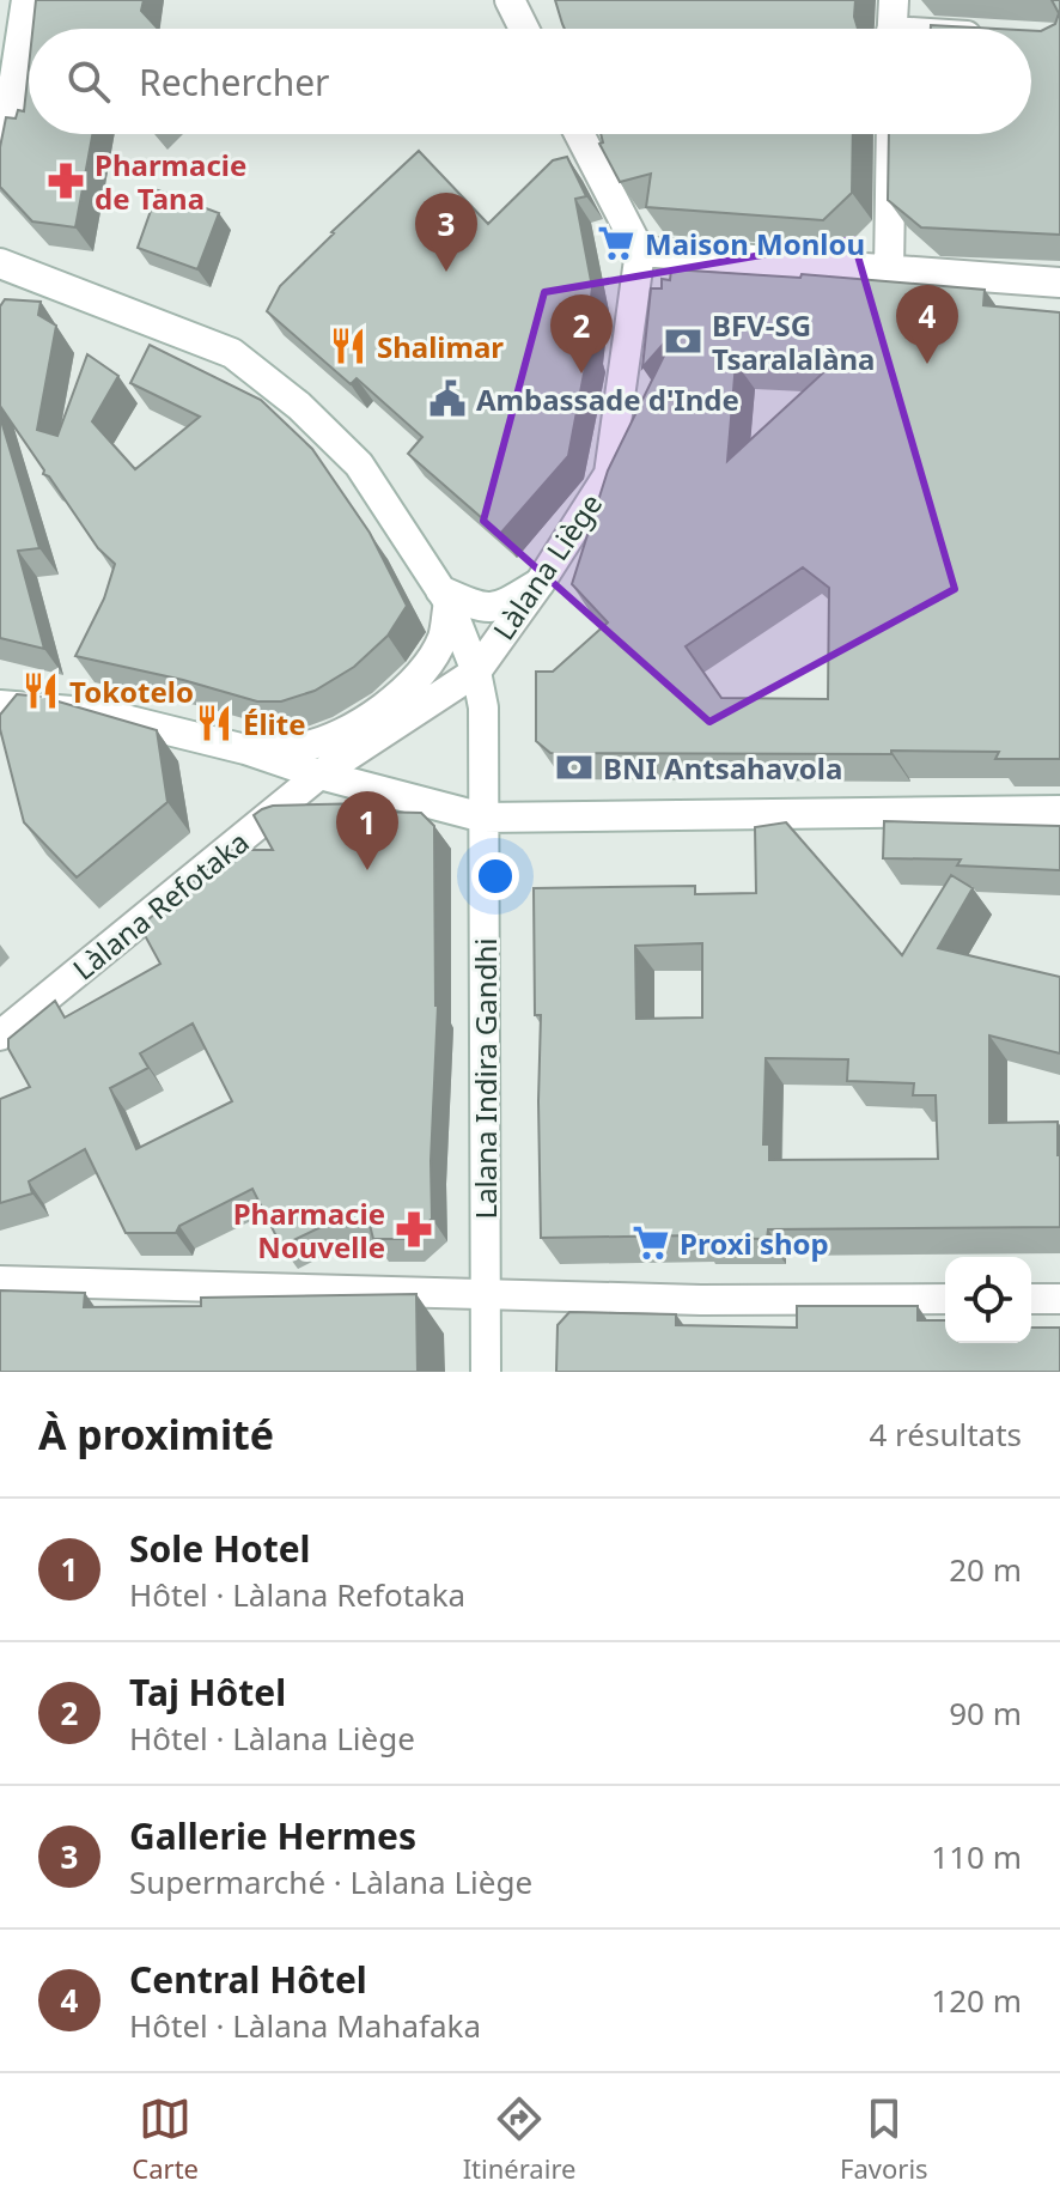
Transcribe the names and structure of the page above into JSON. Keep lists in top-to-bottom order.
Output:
{
  "streets": {
    "street": ["Làlana Liège", "Làlana Refotaka", "Lalana Indira Gandhi"]
  },
  "crossings": [
    ["Làlana Liège", "Làlana Refotaka"],
    ["Làlana Liège", "Lalana Indira Gandhi"]
  ],
  "places": {
    "pharmacy": ["Pharmacie de Tana", "Pharmacie Nouvelle"],
    "supermarket": ["Maison Monlou", "Proxi shop"],
    "bank": ["BFV-SG Tsaralalàna", "BNI Antsahavola"],
    "restaurant": ["Shalimar", "Tokotelo", "Élite"],
    "public building": ["Ambassade d'Inde"]
  },
  "page": {
    "search": "Rechercher",
    "pins": [
      "3",
      "4",
      "2",
      "1"
    ],
    "heading": ["À proximité", "4 résultats"],
    "list": [
      {
        "mark": "1",
        "name": "Sole Hotel",
        "note": "Hôtel · Làlana Refotaka",
        "value": "20 m"
      },
      {
        "mark": "2",
        "name": "Taj Hôtel",
        "note": "Hôtel · Làlana Liège",
        "value": "90 m"
      },
      {
        "mark": "3",
        "name": "Gallerie Hermes",
        "note": "Supermarché · Làlana Liège",
        "value": "110 m"
      },
      {
        "mark": "4",
        "name": "Central Hôtel",
        "note": "Hôtel · Làlana Mahafaka",
        "value": "120 m"
      }
    ],
    "nav": ["Carte", "Itinéraire", "Favoris"]
  }
}
